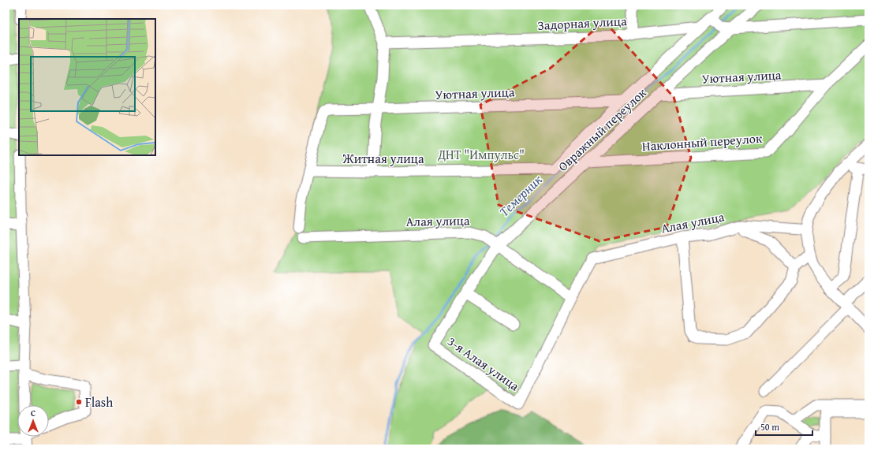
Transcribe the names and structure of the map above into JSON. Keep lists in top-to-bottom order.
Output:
{
  "streets": {
    "street": [
      "Задорная улица",
      "Уютная улица",
      "Овражный переулок",
      "Наклонный переулок",
      "Житная улица",
      "Алая улица",
      "3-я Алая улица"
    ]
  },
  "crossings": [
    ["Задорная улица", "Овражный переулок"],
    ["Уютная улица", "Овражный переулок"],
    ["Уютная улица", "Наклонный переулок"],
    ["Уютная улица", "Житная улица"],
    ["Овражный переулок", "Наклонный переулок"],
    ["Овражный переулок", "Житная улица"],
    ["Овражный переулок", "Алая улица"],
    ["Овражный переулок", "3-я Алая улица"],
    ["Алая улица", "3-я Алая улица"]
  ],
  "water": ["Темерник"],
  "parks": ["ДНТ \"Импульс\""],
  "places": ["Flash"],
  "scale_bar": "50 m",
  "north": "top"
}
